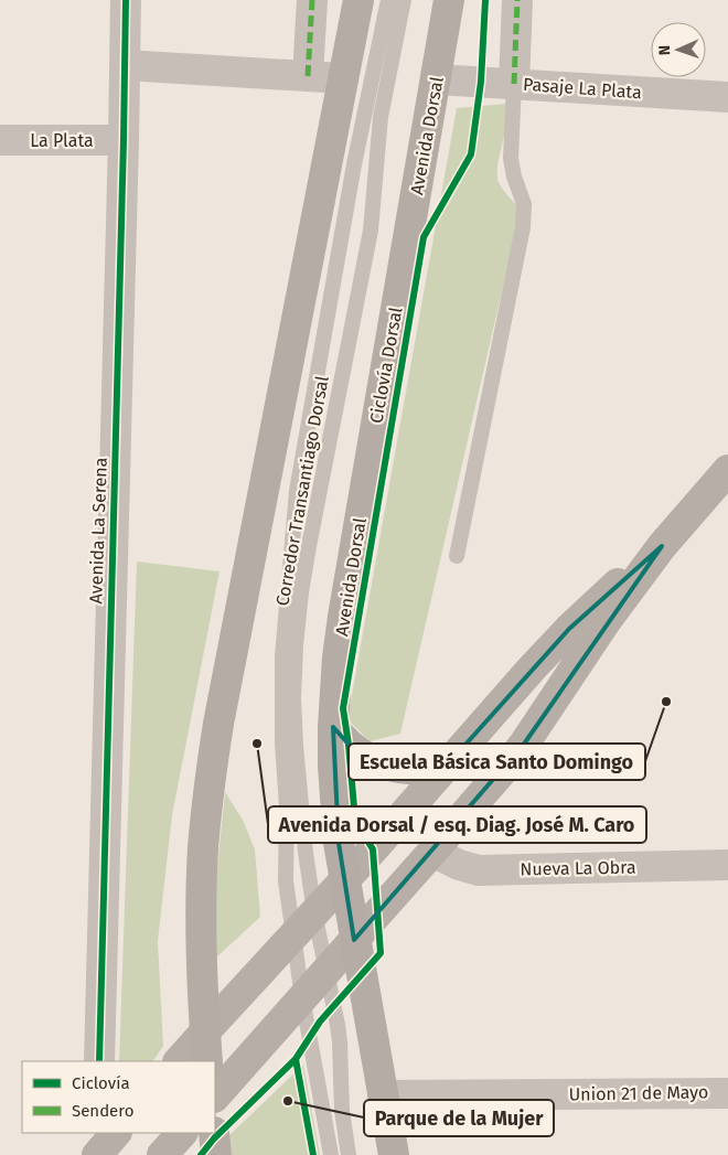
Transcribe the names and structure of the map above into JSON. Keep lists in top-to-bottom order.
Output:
{
  "streets": {
    "main road": ["Avenida Dorsal"],
    "street": [
      "Pasaje La Plata",
      "La Plata",
      "Avenida La Serena",
      "Nueva La Obra",
      "Union 21 de Mayo"
    ],
    "lane": ["Corredor Transantiago Dorsal"],
    "cycle path": ["Ciclovía Dorsal"]
  },
  "crossings": [
    ["Pasaje La Plata", "Avenida Dorsal"],
    ["Avenida Dorsal", "Union 21 de Mayo"],
    ["La Plata", "Avenida La Serena"]
  ],
  "places": ["Escuela Básica Santo Domingo", "Avenida Dorsal / esq. Diag. José M. Caro", "Parque de la Mujer"],
  "legend": ["Ciclovía", "Sendero"],
  "north": "left"
}
